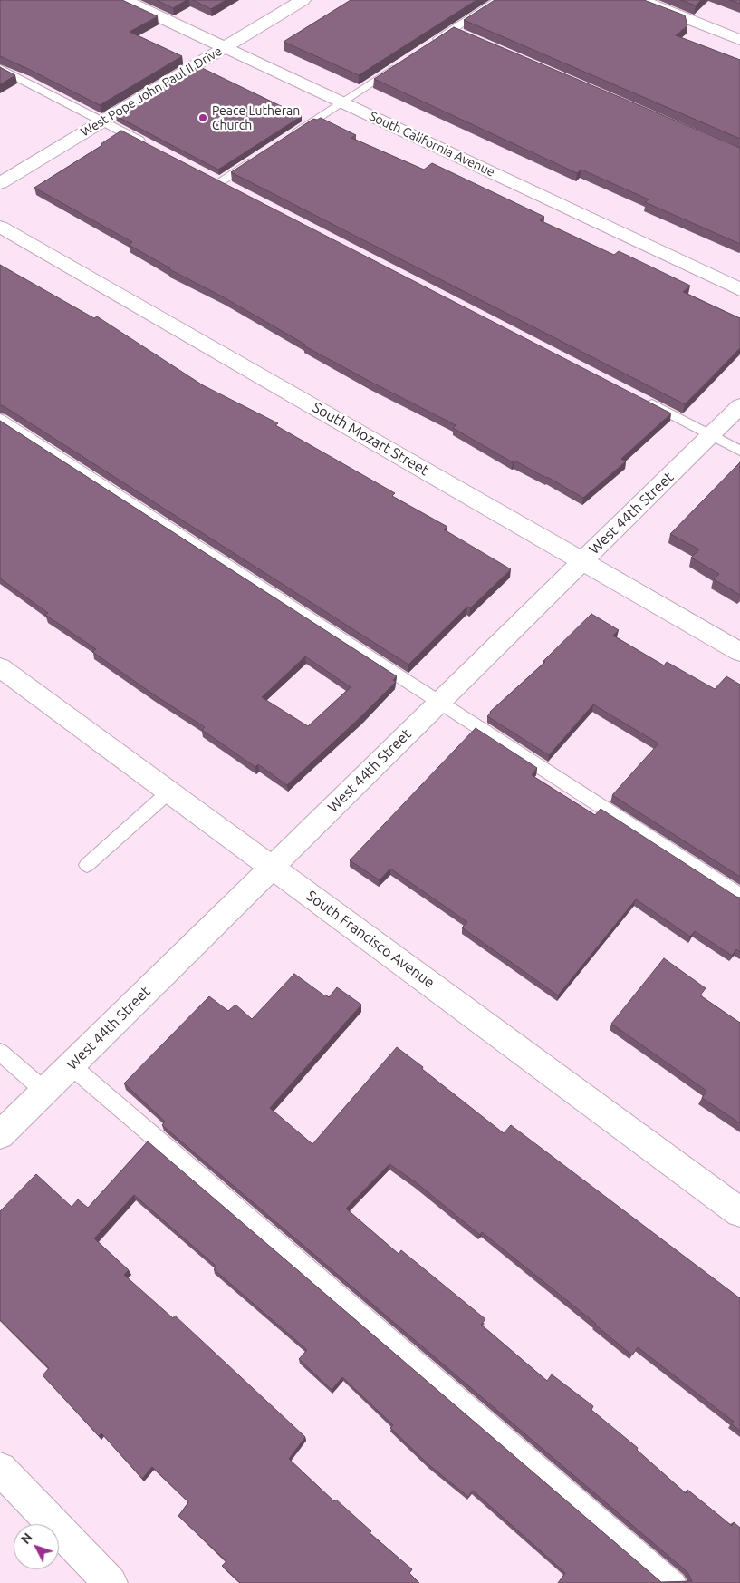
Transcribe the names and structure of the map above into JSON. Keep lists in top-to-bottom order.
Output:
{
  "streets": {
    "street": [
      "West Pope John Paul II Drive",
      "South California Avenue",
      "South Mozart Street",
      "West 44th Street",
      "South Francisco Avenue"
    ]
  },
  "crossings": [
    ["West Pope John Paul II Drive", "South California Avenue"],
    ["South Mozart Street", "West 44th Street"],
    ["West 44th Street", "South Francisco Avenue"]
  ],
  "places": ["Peace Lutheran Church"],
  "north": "top left"
}
